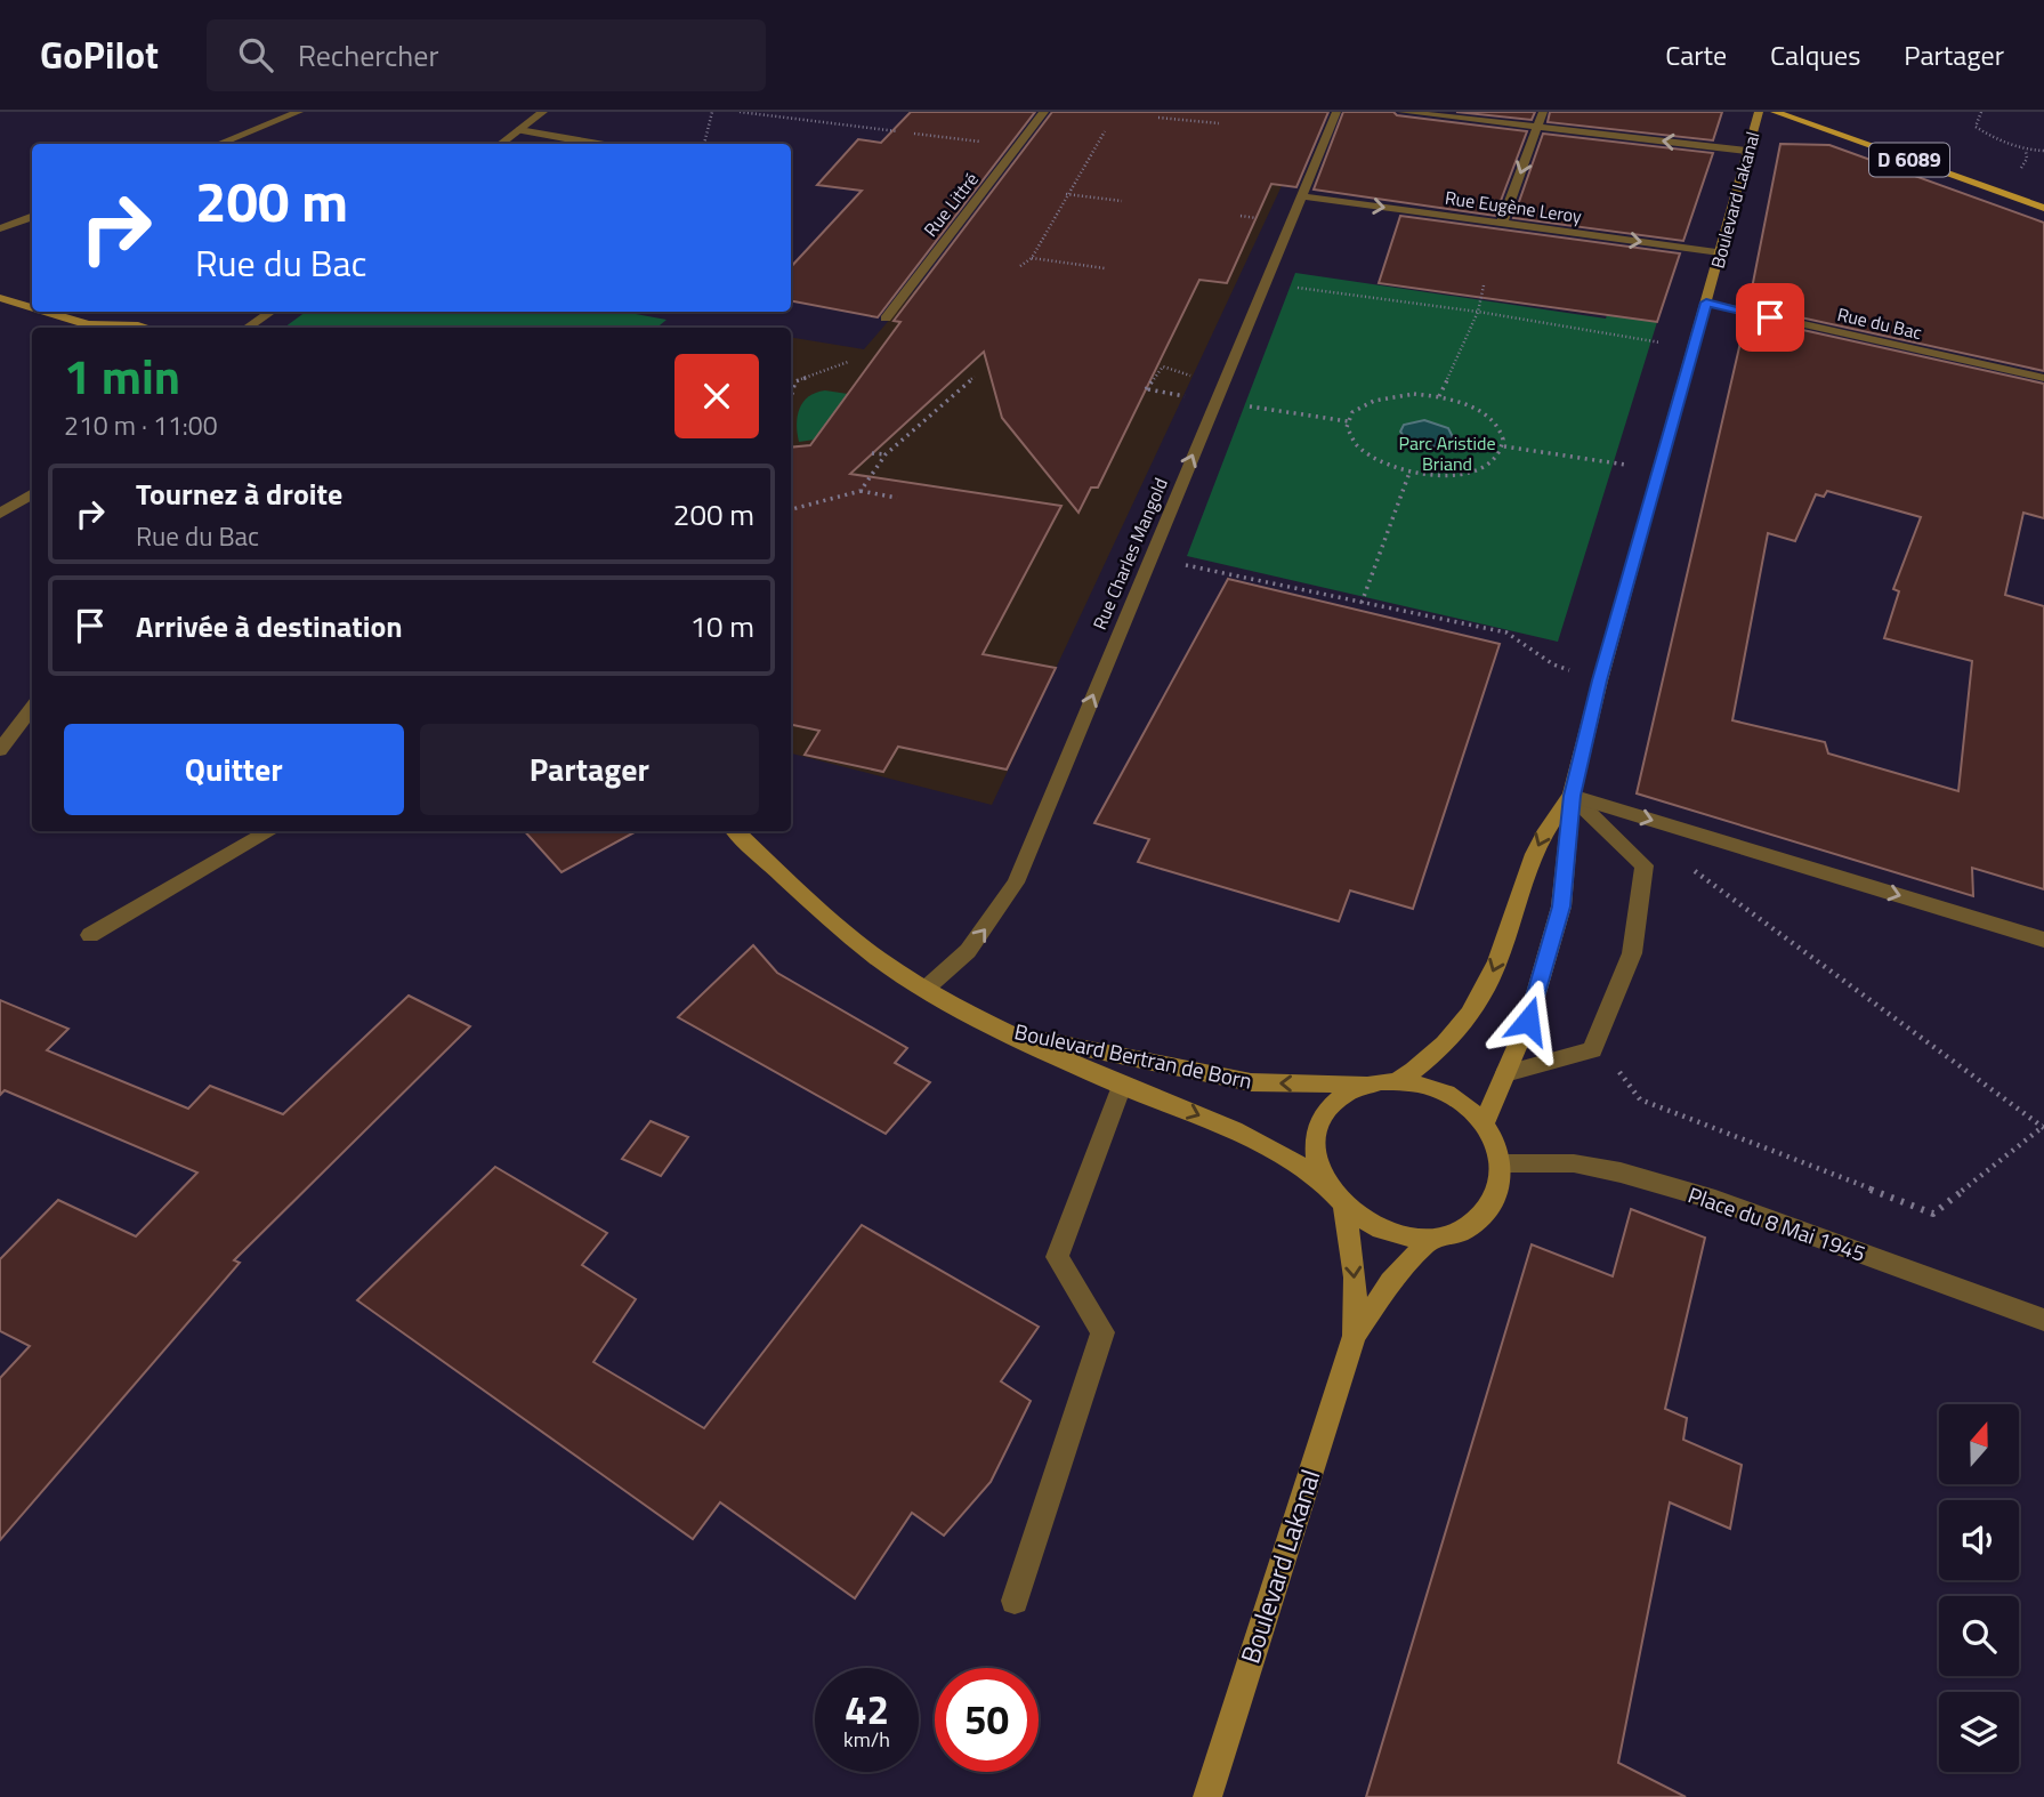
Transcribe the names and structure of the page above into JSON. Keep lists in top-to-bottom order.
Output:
{
  "streets": {
    "main road": ["D 6089", "Boulevard Lakanal", "Boulevard Bertran de Born"],
    "street": [
      "Rue Littré",
      "Rue Eugène Leroy",
      "Rue du Bac",
      "Rue Charles Mangold",
      "Place du 8 Mai 1945"
    ]
  },
  "crossings": [
    ["Boulevard Lakanal", "Rue Eugène Leroy"],
    ["Boulevard Lakanal", "Rue du Bac"],
    ["Boulevard Lakanal", "Boulevard Bertran de Born"],
    ["Boulevard Lakanal", "Place du 8 Mai 1945"],
    ["Rue Eugène Leroy", "Rue Charles Mangold"],
    ["Rue Charles Mangold", "Boulevard Bertran de Born"],
    ["Boulevard Bertran de Born", "Place du 8 Mai 1945"]
  ],
  "one_way": ["Rue Charles Mangold"],
  "parks": ["Parc Aristide Briand"],
  "north": "top",
  "page": {
    "header": "GoPilot",
    "search": "Rechercher",
    "nav": ["Carte", "Calques", "Partager"],
    "turn": ["200 m", "Rue du Bac"],
    "heading": ["1 min", "210 m · 11:00"],
    "list": [
      {
        "name": "Tournez à droite",
        "note": "Rue du Bac",
        "value": "200 m"
      },
      {
        "name": "Arrivée à destination",
        "value": "10 m"
      }
    ],
    "buttons": ["Quitter", "Partager"],
    "speed": "42 km/h",
    "limit": "50"
  }
}
